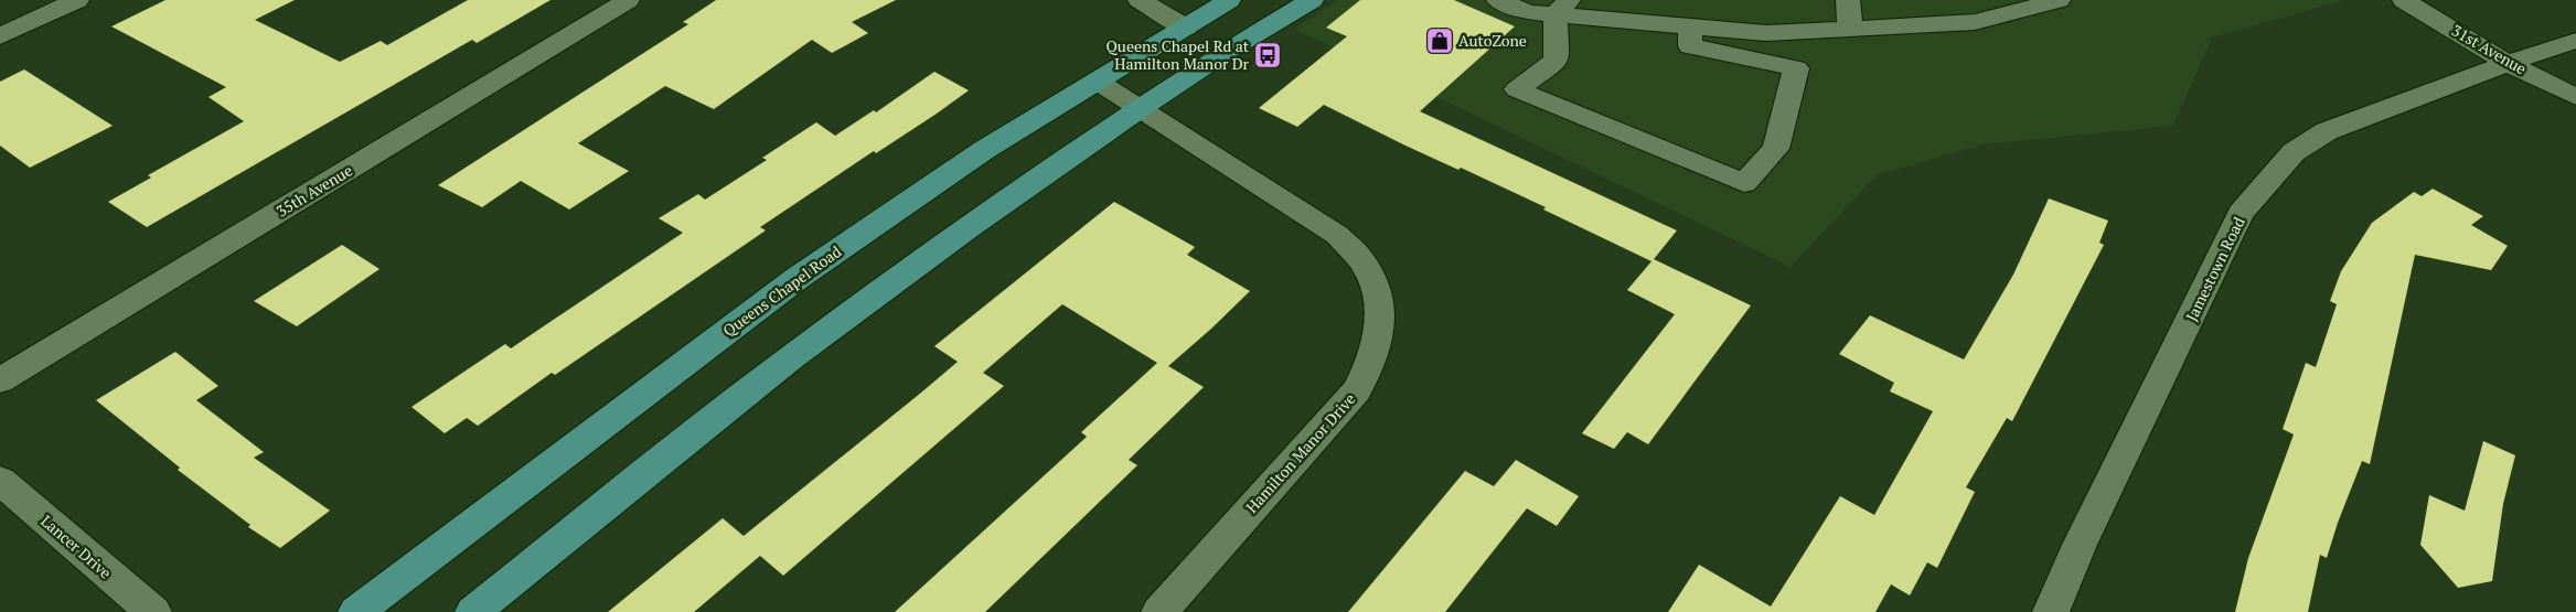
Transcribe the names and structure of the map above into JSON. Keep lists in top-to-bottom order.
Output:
{
  "streets": {
    "main road": ["Queens Chapel Road"],
    "street": [
      "31st Avenue",
      "35th Avenue",
      "Jamestown Road",
      "Hamilton Manor Drive",
      "Lancer Drive"
    ]
  },
  "crossings": [
    ["31st Avenue", "Jamestown Road"],
    ["Queens Chapel Road", "Hamilton Manor Drive"]
  ],
  "places": {
    "shop": ["AutoZone"],
    "bus stop": ["Queens Chapel Rd at Hamilton Manor Dr"]
  }
}
